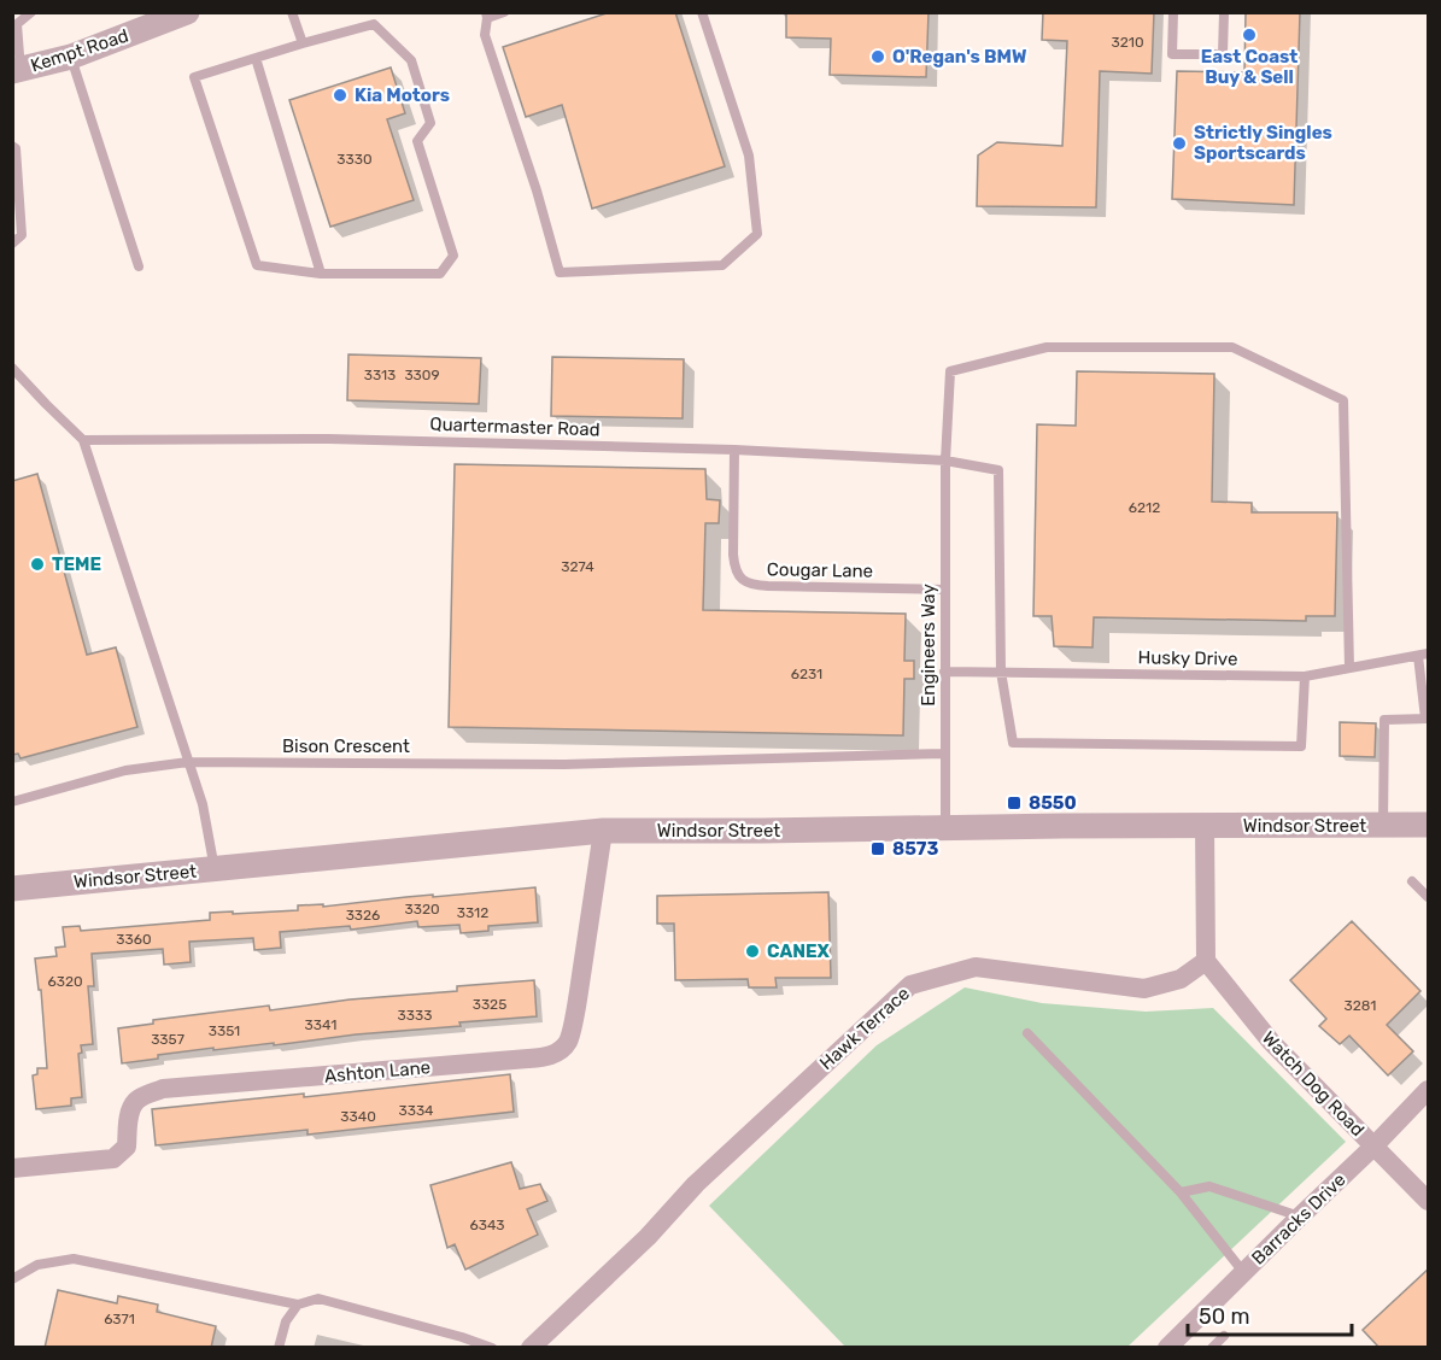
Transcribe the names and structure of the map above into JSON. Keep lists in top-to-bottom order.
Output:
{
  "streets": {
    "street": [
      "Kempt Road",
      "Windsor Street",
      "Hawk Terrace",
      "Ashton Lane",
      "Watch Dog Road",
      "Barracks Drive"
    ],
    "lane": [
      "Quartermaster Road",
      "Cougar Lane",
      "Engineers Way",
      "Husky Drive",
      "Bison Crescent"
    ]
  },
  "crossings": [
    ["Quartermaster Road", "Cougar Lane"],
    ["Quartermaster Road", "Engineers Way"],
    ["Quartermaster Road", "Husky Drive"],
    ["Cougar Lane", "Engineers Way"],
    ["Engineers Way", "Husky Drive"],
    ["Engineers Way", "Bison Crescent"],
    ["Engineers Way", "Windsor Street"],
    ["Windsor Street", "Ashton Lane"],
    ["Hawk Terrace", "Watch Dog Road"],
    ["Watch Dog Road", "Barracks Drive"]
  ],
  "places": {
    "other": [
      "East Coast Buy & Sell",
      "O'Regan's BMW",
      "Kia Motors",
      "Strictly Singles Sportscards",
      "TEME",
      "CANEX"
    ],
    "transit": ["8550", "8573"]
  },
  "house_numbers": [
    "3210",
    "3330",
    "3313",
    "3309",
    "6212",
    "3274",
    "6231",
    "3320",
    "3312",
    "3326",
    "3360",
    "6320",
    "3325",
    "3281",
    "3333",
    "3341",
    "3351",
    "3357",
    "3334",
    "3340",
    "6343",
    "6371"
  ],
  "scale_bar": "50 m"
}
